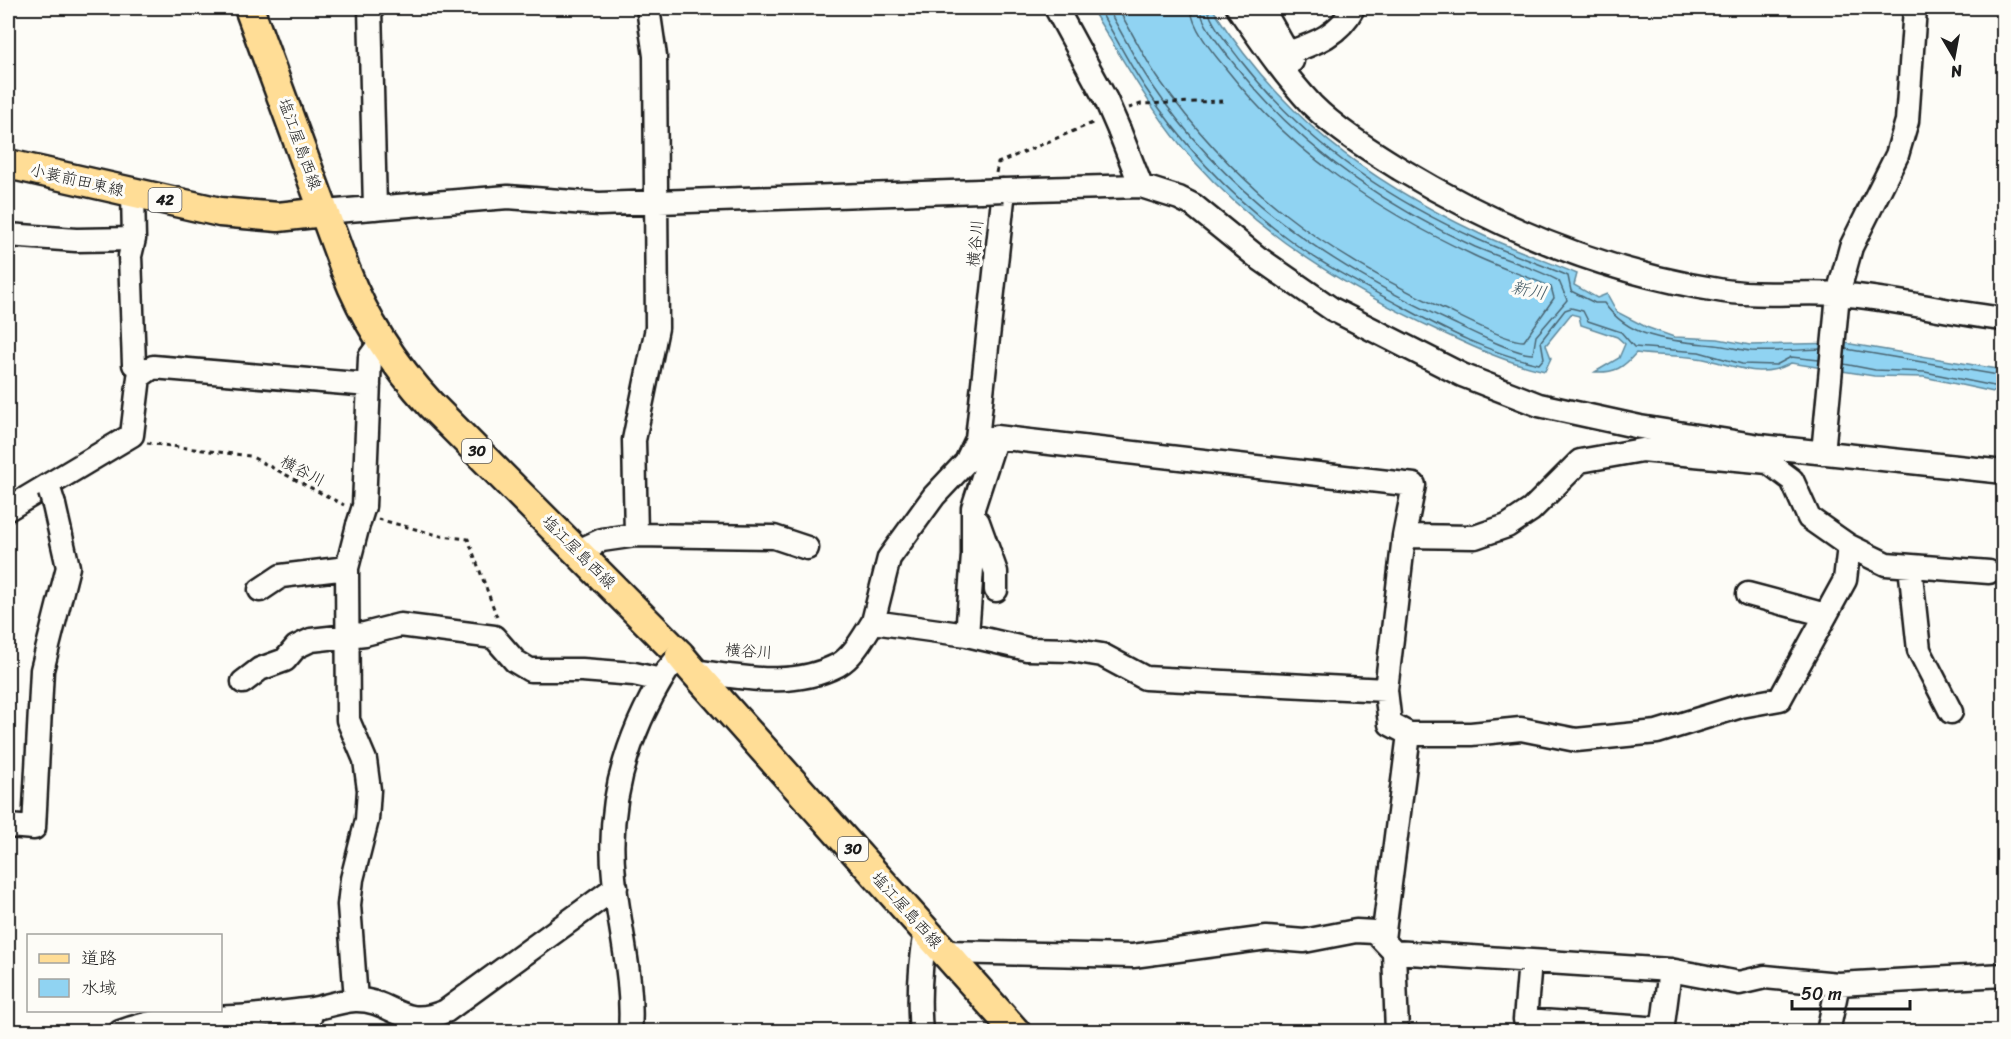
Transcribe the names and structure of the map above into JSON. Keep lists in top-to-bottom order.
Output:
{
  "streets": {
    "main road": [
      "塩江屋島西線",
      "小蓑前田東線",
      "42",
      "30"
    ],
    "path": ["横谷川"]
  },
  "crossings": [
    ["塩江屋島西線", "小蓑前田東線"]
  ],
  "water": ["新川"],
  "legend": ["道路", "水域"],
  "scale_bar": "50 m",
  "north": "bottom"
}
